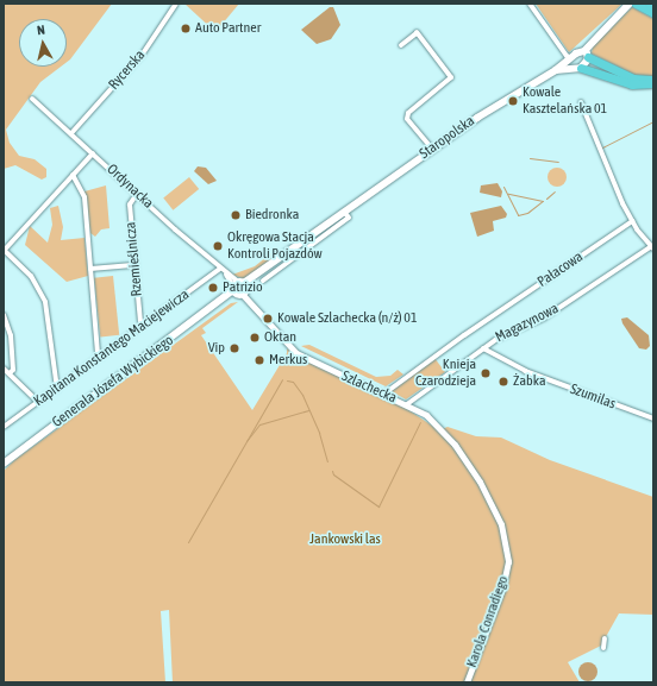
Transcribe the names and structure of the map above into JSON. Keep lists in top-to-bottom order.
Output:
{
  "streets": {
    "main road": ["Staropolska", "Generała Józefa Wybickiego"],
    "street": [
      "Rycerska",
      "Ordynacka",
      "Rzemieślnicza",
      "Pałacowa",
      "Magazynowa",
      "Kapitana Konstantego Maciejewicza",
      "Szlachecka",
      "Szumilas",
      "Karola Conradiego"
    ]
  },
  "crossings": [
    ["Rycerska", "Ordynacka"],
    ["Staropolska", "Ordynacka"],
    ["Staropolska", "Generała Józefa Wybickiego"],
    ["Staropolska", "Szlachecka"],
    ["Ordynacka", "Rzemieślnicza"],
    ["Ordynacka", "Kapitana Konstantego Maciejewicza"],
    ["Ordynacka", "Generała Józefa Wybickiego"],
    ["Ordynacka", "Szlachecka"],
    ["Rzemieślnicza", "Kapitana Konstantego Maciejewicza"],
    ["Pałacowa", "Magazynowa"],
    ["Pałacowa", "Szlachecka"],
    ["Magazynowa", "Szlachecka"],
    ["Magazynowa", "Szumilas"],
    ["Generała Józefa Wybickiego", "Szlachecka"],
    ["Szlachecka", "Karola Conradiego"]
  ],
  "parks": ["Jankowski las"],
  "places": [
    "Auto Partner",
    "Kowale Kasztelańska 01",
    "Biedronka",
    "Okręgowa Stacja Kontroli Pojazdów",
    "Patrizio",
    "Kowale Szlachecka (n/ż) 01",
    "Oktan",
    "Vip",
    "Merkus",
    "Knieja Czarodzieja",
    "Żabka"
  ],
  "north": "top"
}
